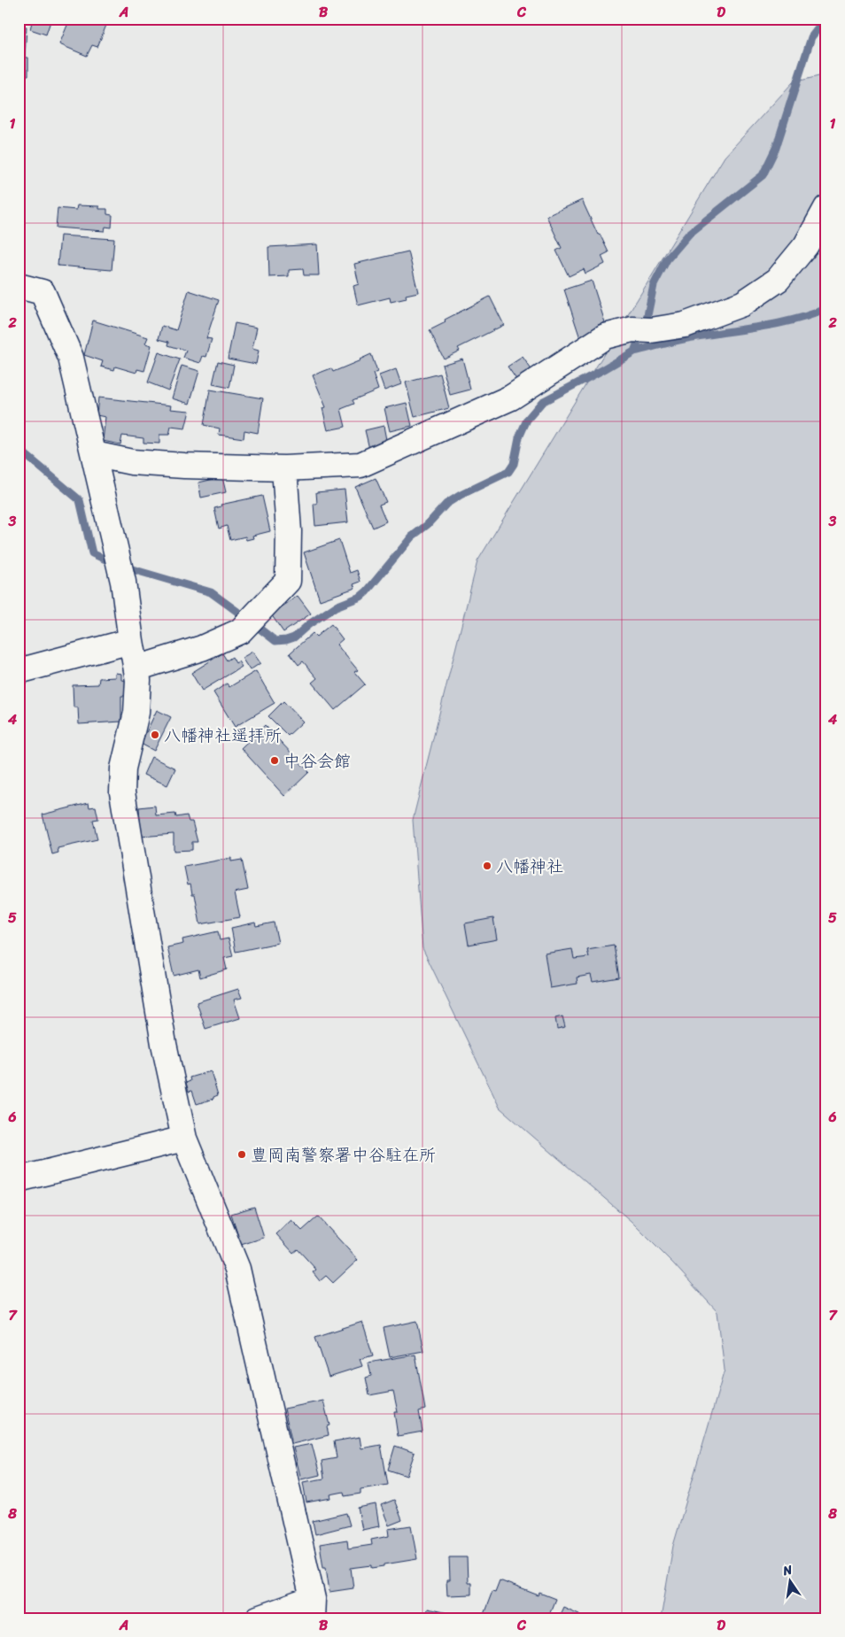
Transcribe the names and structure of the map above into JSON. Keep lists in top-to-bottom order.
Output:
{
  "places": [
    "八幡神社遥拝所",
    "中谷会館",
    "八幡神社",
    "豊岡南警察署中谷駐在所"
  ],
  "north": "top",
  "grid": {
    "columns": [
      "A",
      "B",
      "C",
      "D"
    ],
    "rows": [
      "1",
      "2",
      "3",
      "4",
      "5",
      "6",
      "7",
      "8"
    ]
  }
}
